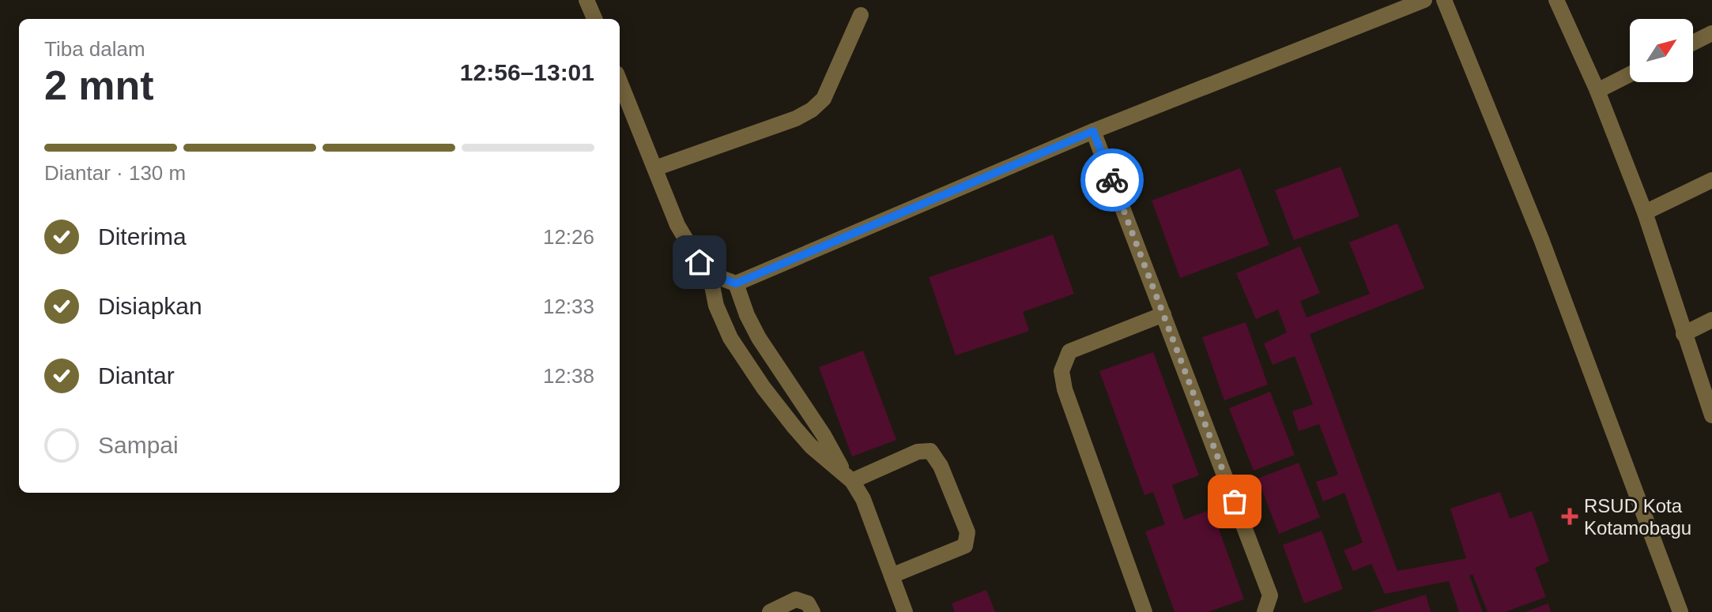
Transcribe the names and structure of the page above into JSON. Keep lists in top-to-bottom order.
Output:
{
  "places": {
    "health": ["RSUD Kota Kotamobagu"]
  },
  "north": "top right",
  "page": {
    "heading": ["2 mnt", "Tiba dalam", "12:56–13:01"],
    "bar": "Diantar · 130 m",
    "list": [
      ["Diterima", "12:26"],
      ["Disiapkan", "12:33"],
      ["Diantar", "12:38"],
      "Sampai"
    ]
  }
}
